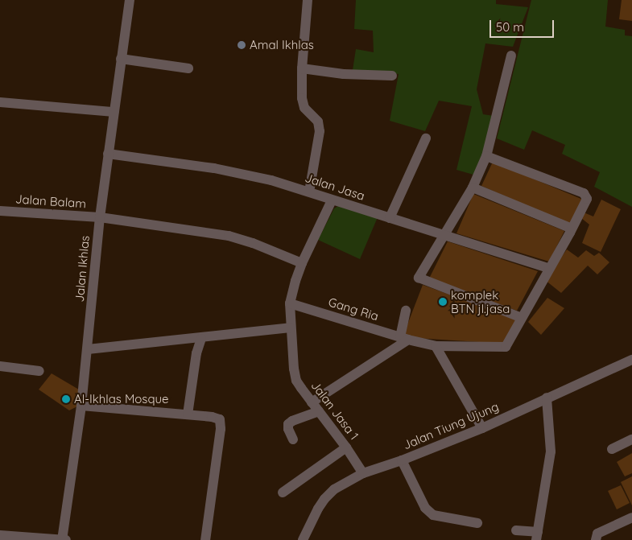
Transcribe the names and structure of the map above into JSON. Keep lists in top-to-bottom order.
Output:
{
  "streets": {
    "street": [
      "Jalan Jasa",
      "Jalan Balam",
      "Jalan Ikhlas",
      "Gang Ria",
      "Jalan Jasa 1",
      "Jalan Tiung Ujung"
    ]
  },
  "crossings": [
    ["Jalan Jasa", "Jalan Ikhlas"],
    ["Jalan Jasa", "Jalan Jasa 1"],
    ["Jalan Balam", "Jalan Ikhlas"],
    ["Jalan Balam", "Jalan Jasa 1"],
    ["Gang Ria", "Jalan Jasa 1"],
    ["Jalan Jasa 1", "Jalan Tiung Ujung"]
  ],
  "places": ["Amal Ikhlas", "komplek BTN jl.jasa", "Al-Ikhlas Mosque"],
  "scale_bar": "50 m"
}
